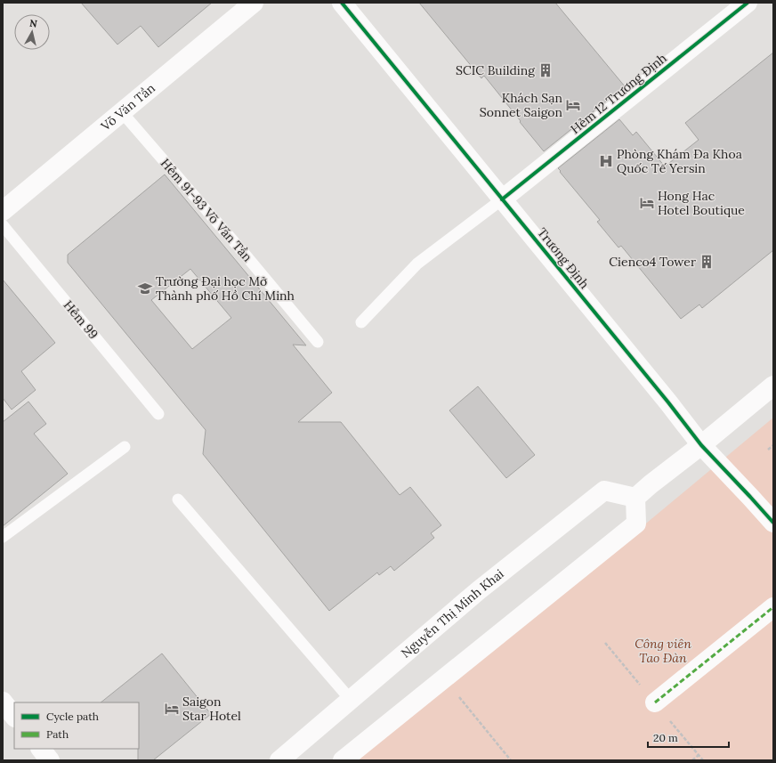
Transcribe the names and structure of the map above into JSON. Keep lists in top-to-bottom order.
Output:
{
  "streets": {
    "main road": [
      "Hẻm 12 Trương Ðịnh",
      "Võ Văn Tần",
      "Trương Định",
      "Nguyễn Thị Minh Khai"
    ],
    "lane": ["Hẻm 91-93 Võ Văn Tần", "Hẻm 99"]
  },
  "crossings": [
    ["Hẻm 12 Trương Ðịnh", "Trương Định"],
    ["Võ Văn Tần", "Hẻm 91-93 Võ Văn Tần"]
  ],
  "parks": ["Công viên Tao Đàn"],
  "places": {
    "building": ["SCIC Building", "Cienco4 Tower"],
    "hotel": ["Khách Sạn Sonnet Saigon", "Hong Hac Hotel Boutique", "Saigon Star Hotel"],
    "hospital": ["Phòng Khám Đa Khoa Quốc Tế Yersin"],
    "school or university": ["Trường Đại học Mở Thành phố Hồ Chí Minh"]
  },
  "legend": ["Cycle path", "Path"],
  "scale_bar": "20 m",
  "north": "top"
}
